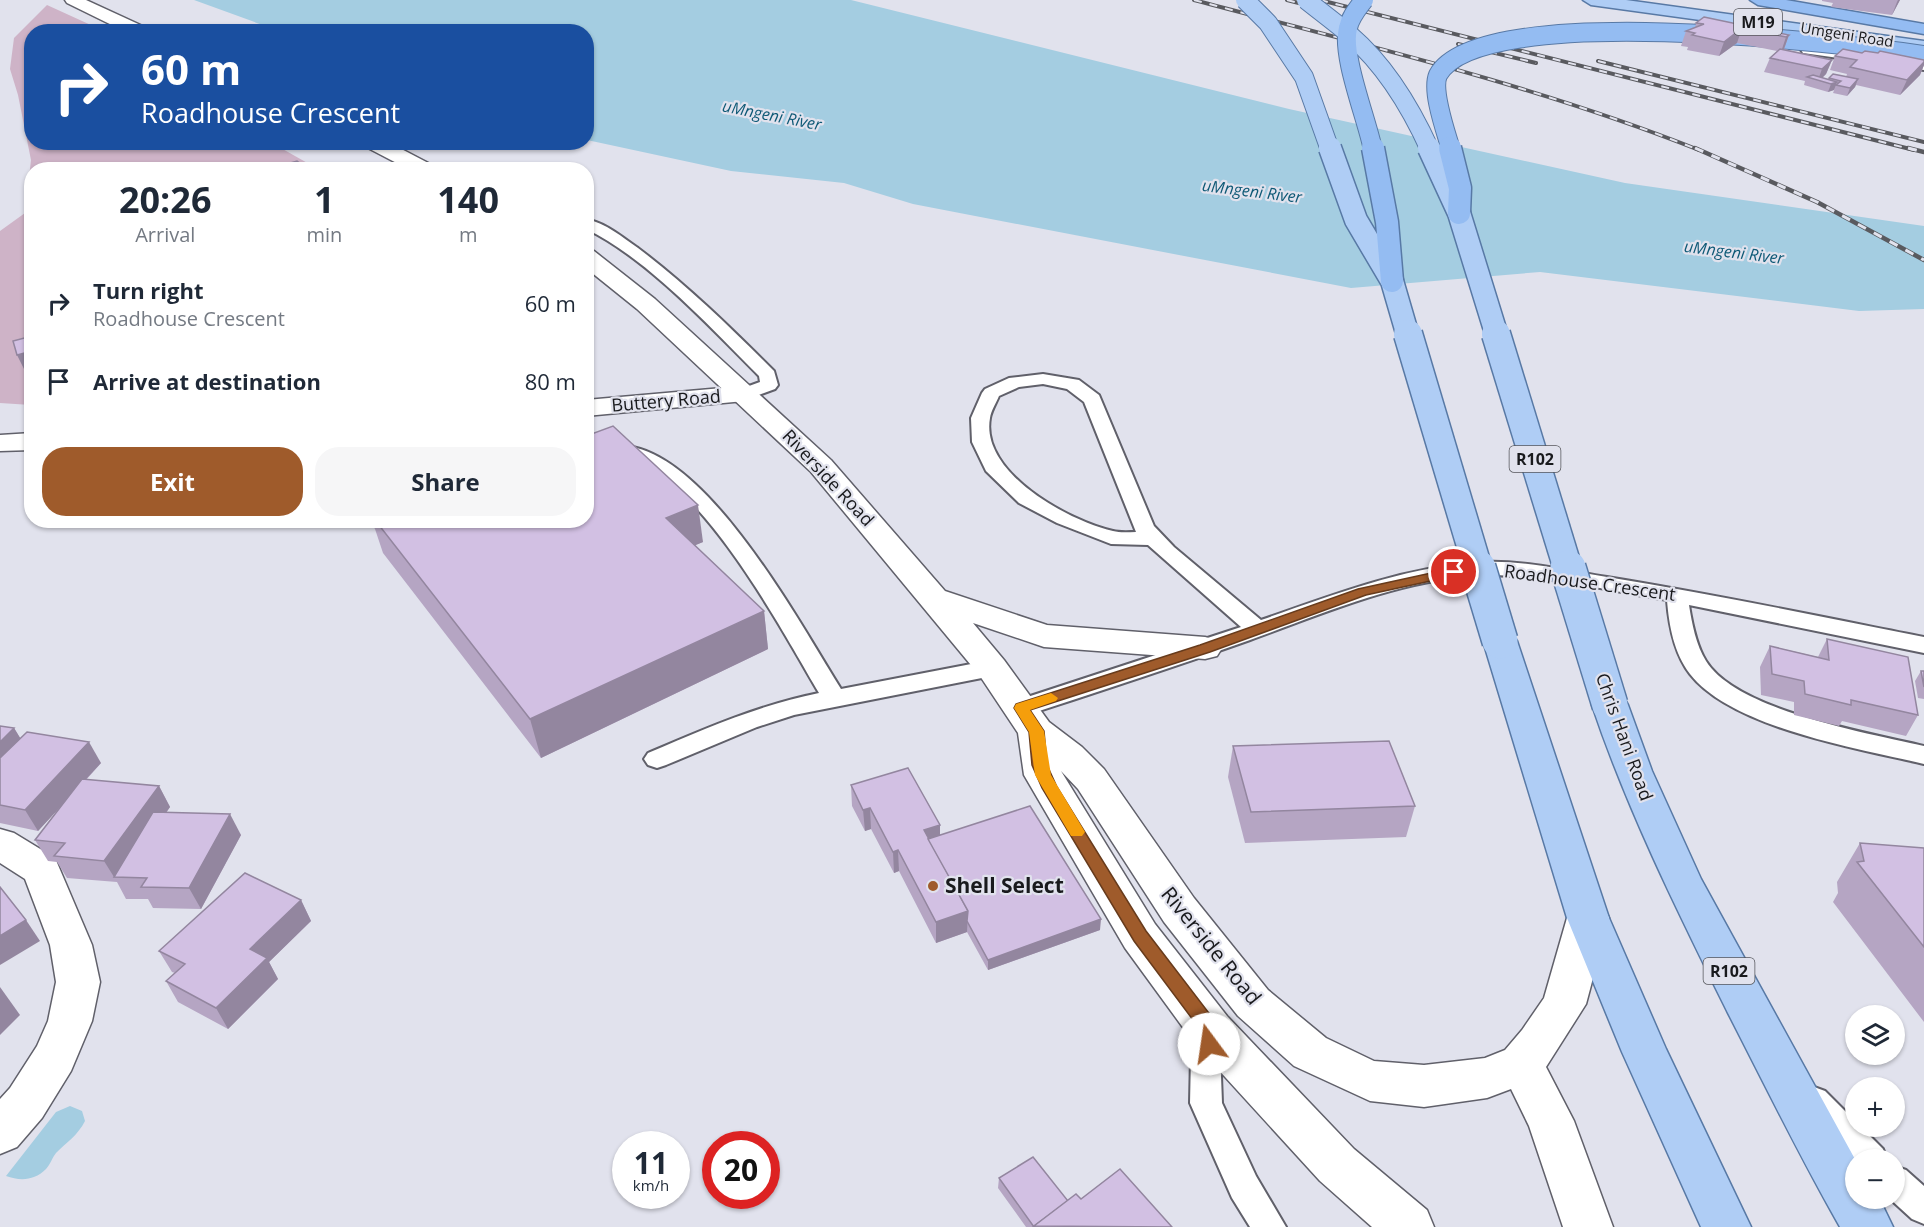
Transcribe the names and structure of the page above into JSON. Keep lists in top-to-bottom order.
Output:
{
  "streets": {
    "main road": [
      "M19",
      "Umgeni Road",
      "Buttery Road",
      "R102",
      "Riverside Road",
      "Chris Hani Road"
    ],
    "lane": ["Roadhouse Crescent"]
  },
  "crossings": [
    ["Buttery Road", "Riverside Road"],
    ["Riverside Road", "Roadhouse Crescent"]
  ],
  "water": ["uMngeni River"],
  "places": ["Shell Select"],
  "page": {
    "turn": ["60 m", "Roadhouse Crescent"],
    "eta": [
      "20:26",
      "Arrival",
      "1",
      "min",
      "140",
      "m"
    ],
    "list": [
      {
        "name": "Turn right",
        "note": "Roadhouse Crescent",
        "value": "60 m"
      },
      {
        "name": "Arrive at destination",
        "value": "80 m"
      }
    ],
    "buttons": ["Exit", "Share"],
    "map_buttons": ["+", "−"],
    "speed": "11 km/h",
    "limit": "20"
  }
}
